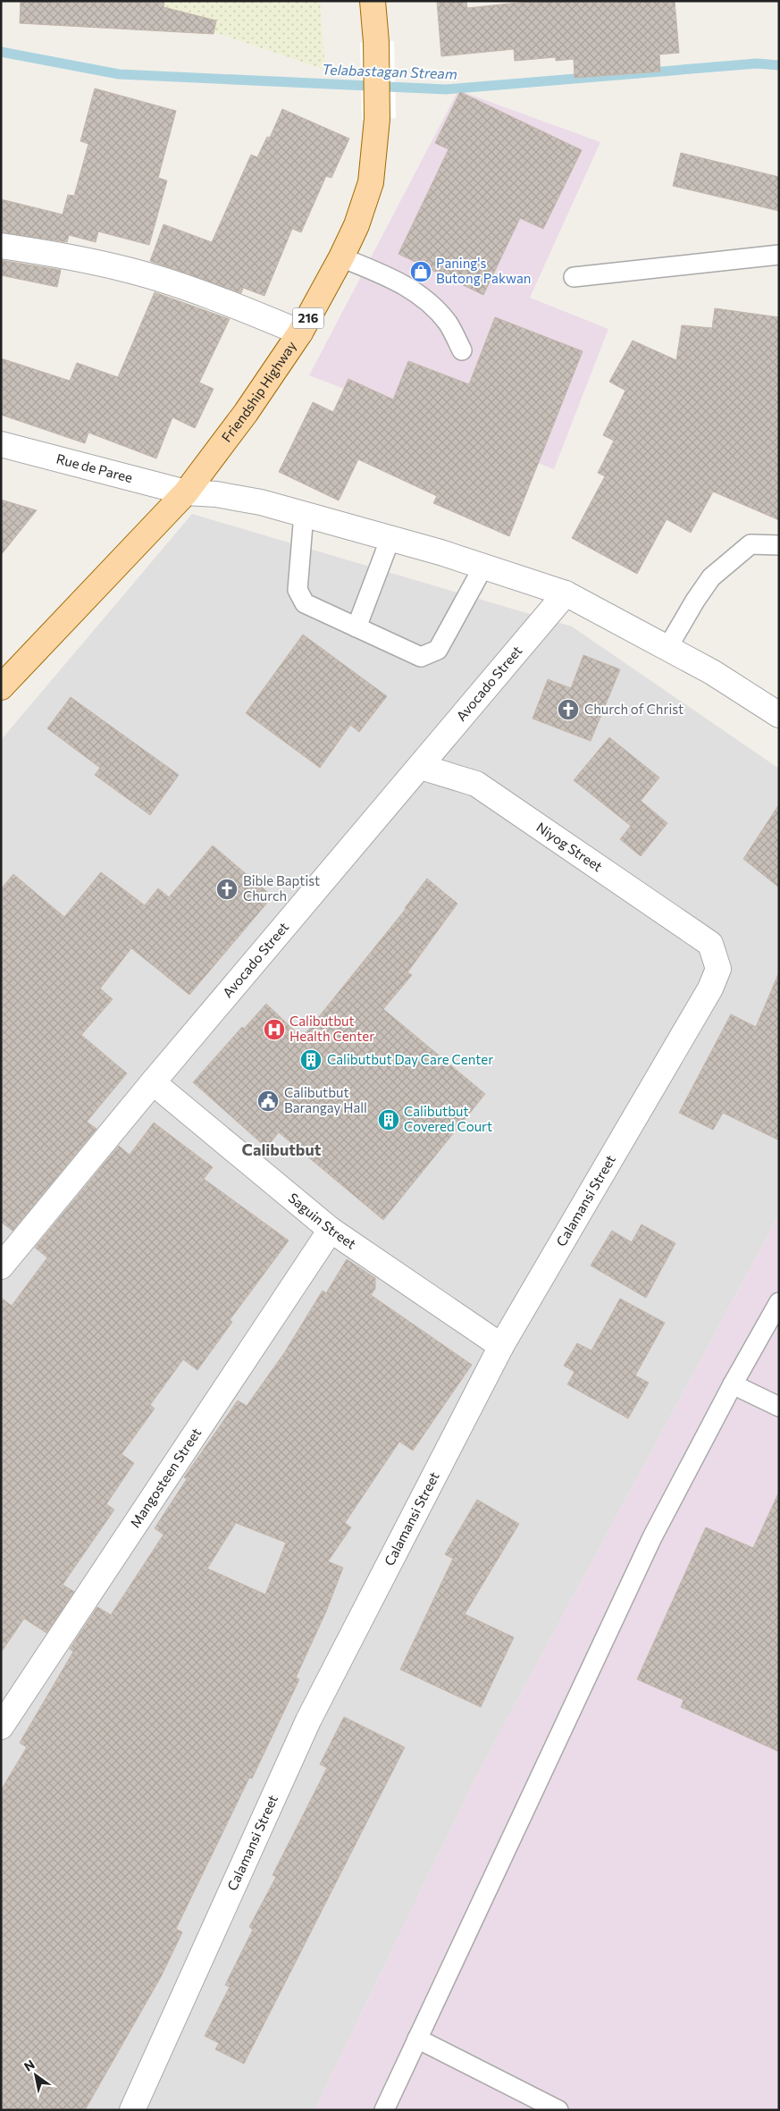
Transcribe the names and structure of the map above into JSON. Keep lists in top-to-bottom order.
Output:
{
  "streets": {
    "main road": ["216", "Friendship Highway"],
    "street": [
      "Rue de Paree",
      "Avocado Street",
      "Niyog Street",
      "Calamansi Street",
      "Saguin Street",
      "Mangosteen Street"
    ]
  },
  "crossings": [
    ["Friendship Highway", "Rue de Paree"],
    ["Rue de Paree", "Avocado Street"],
    ["Avocado Street", "Niyog Street"],
    ["Avocado Street", "Saguin Street"],
    ["Niyog Street", "Calamansi Street"],
    ["Calamansi Street", "Saguin Street"],
    ["Saguin Street", "Mangosteen Street"]
  ],
  "districts": ["Calibutbut"],
  "water": ["Telabastagan Stream"],
  "places": {
    "shop": ["Paning's Butong Pakwan"],
    "church": ["Church of Christ", "Bible Baptist Church"],
    "hospital": ["Calibutbut Health Center"],
    "building": ["Calibutbut Day Care Center", "Calibutbut Covered Court"],
    "public building": ["Calibutbut Barangay Hall"]
  },
  "north": "top left"
}
